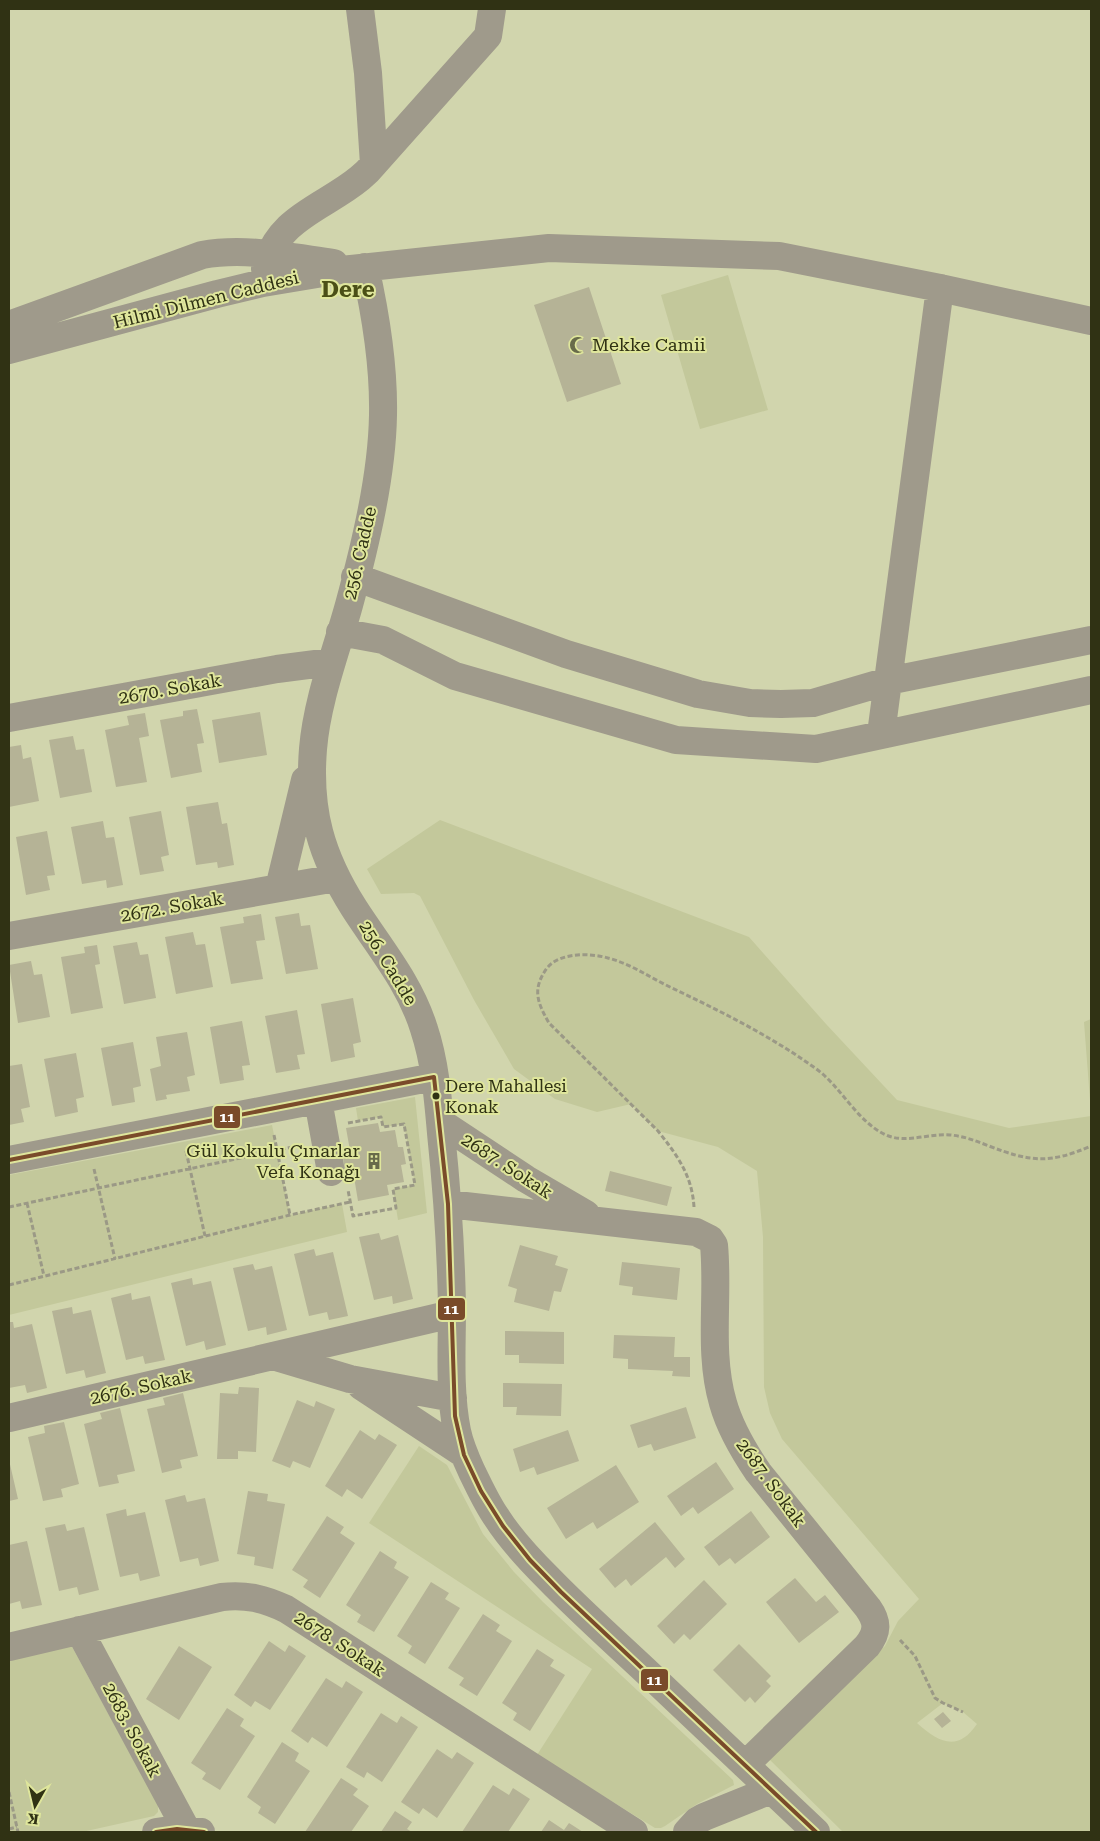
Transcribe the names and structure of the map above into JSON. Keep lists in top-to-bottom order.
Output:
{
  "streets": {
    "street": [
      "Hilmi Dilmen Caddesi",
      "256. Cadde",
      "2670. Sokak",
      "2672. Sokak",
      "2687. Sokak",
      "2676. Sokak",
      "2678. Sokak",
      "2683. Sokak"
    ]
  },
  "crossings": [
    ["Hilmi Dilmen Caddesi", "256. Cadde"],
    ["256. Cadde", "2670. Sokak"],
    ["256. Cadde", "2672. Sokak"],
    ["256. Cadde", "2687. Sokak"],
    ["256. Cadde", "2676. Sokak"],
    ["2678. Sokak", "2683. Sokak"]
  ],
  "districts": ["Dere"],
  "places": {
    "mosque": ["Mekke Camii"],
    "other": ["Dere Mahallesi Konak"],
    "building": ["Gül Kokulu Çınarlar Vefa Konağı"]
  },
  "lines": ["transit line 11"],
  "north": "bottom"
}
